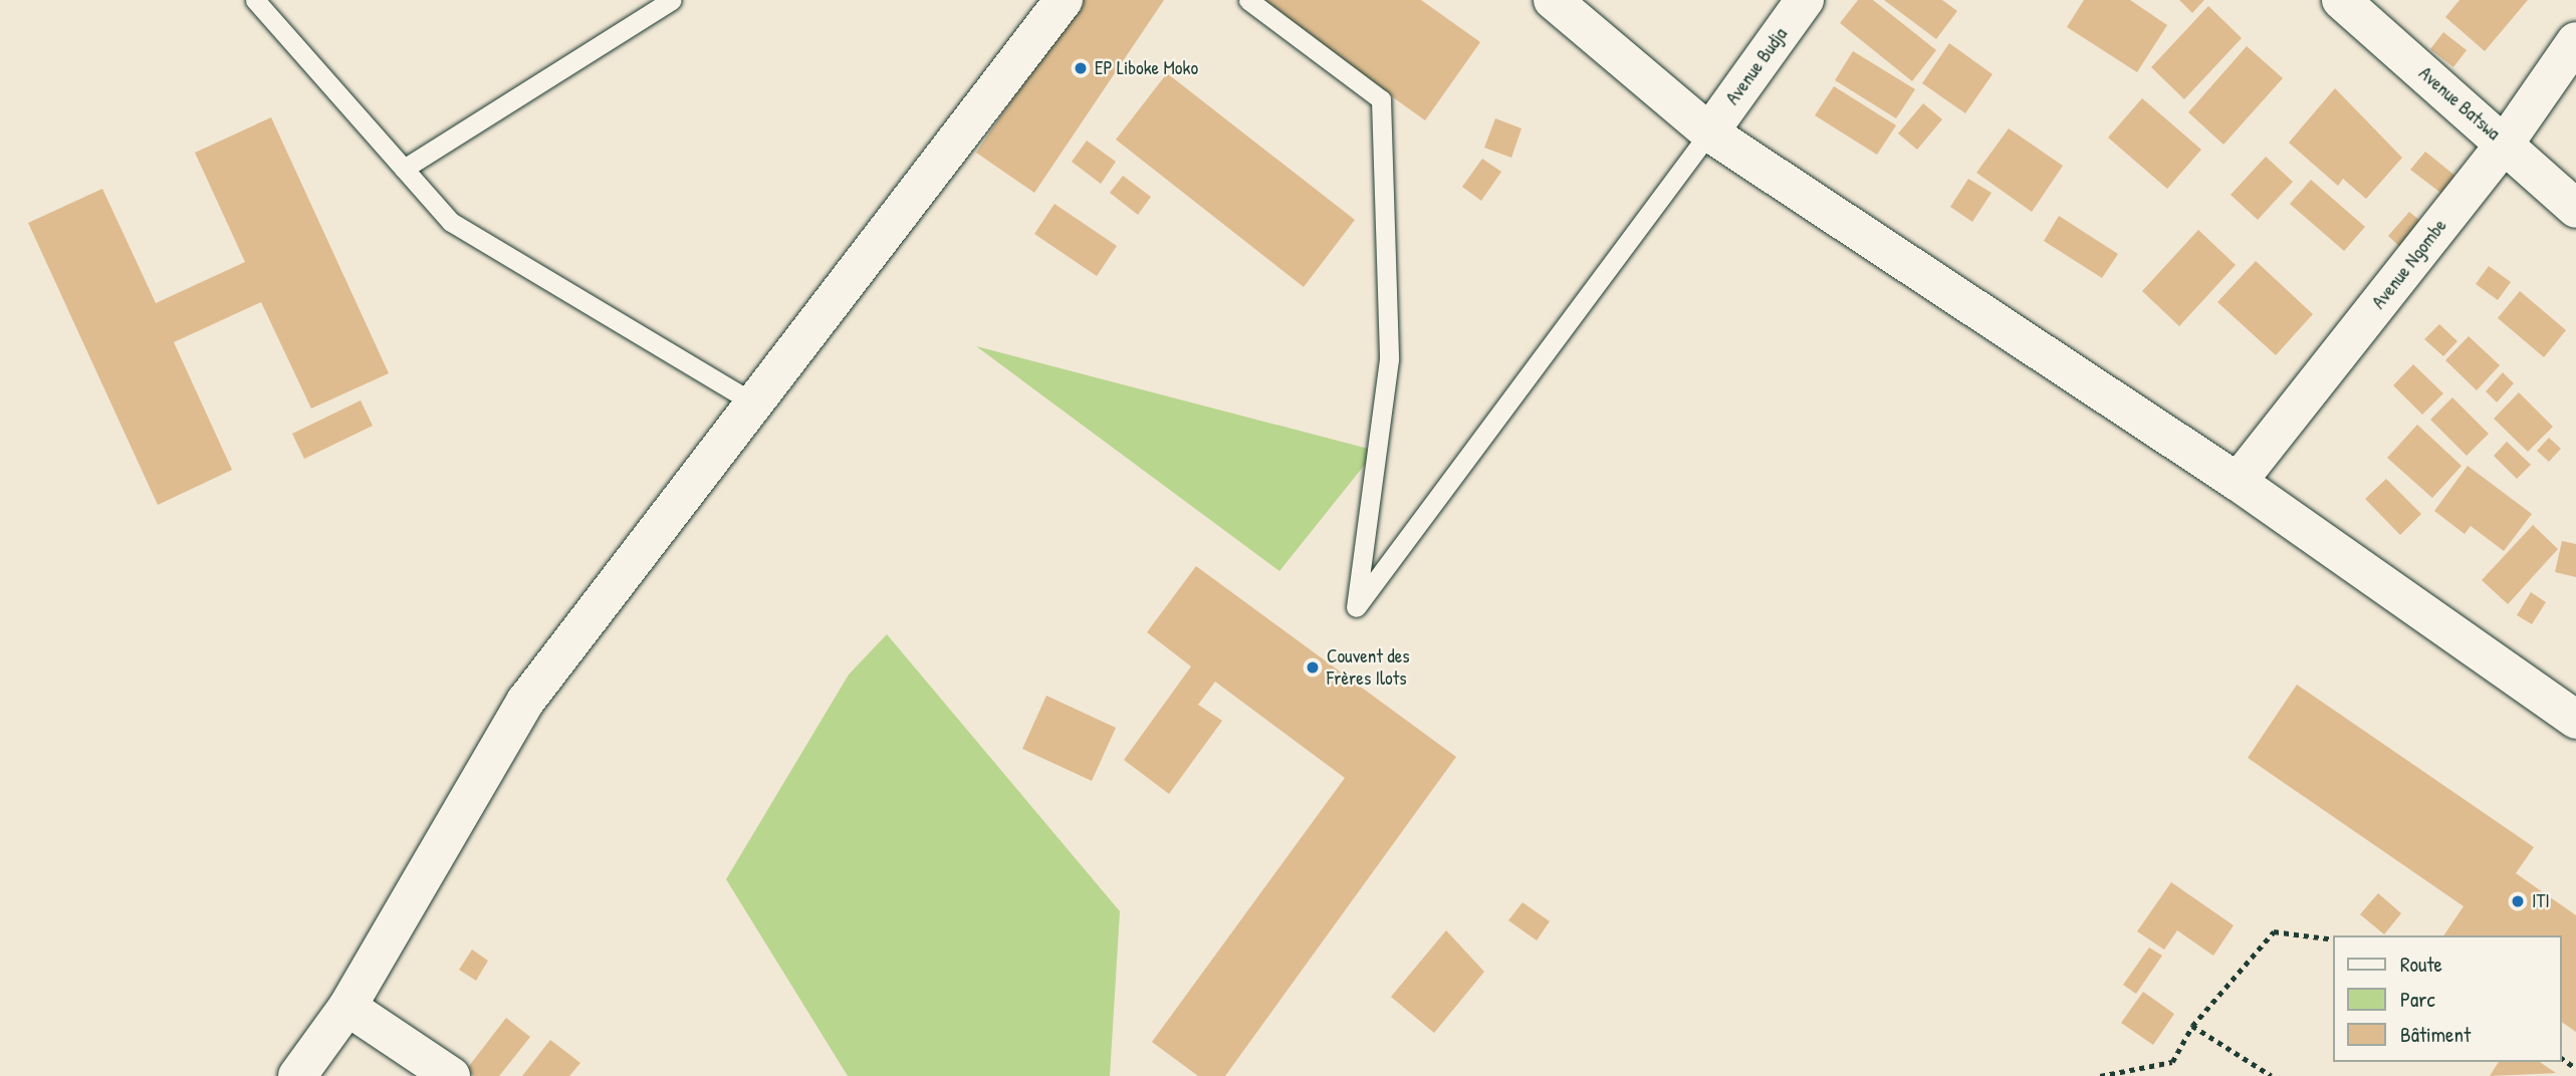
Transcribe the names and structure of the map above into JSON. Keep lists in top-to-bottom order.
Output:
{
  "streets": {
    "street": ["Avenue Budja", "Avenue Batswa", "Avenue Ngombe"]
  },
  "crossings": [
    ["Avenue Batswa", "Avenue Ngombe"]
  ],
  "places": ["EP Liboke Moko", "Couvent des Frères Ilots", "ITI"],
  "legend": ["Route", "Parc", "Bâtiment"]
}
